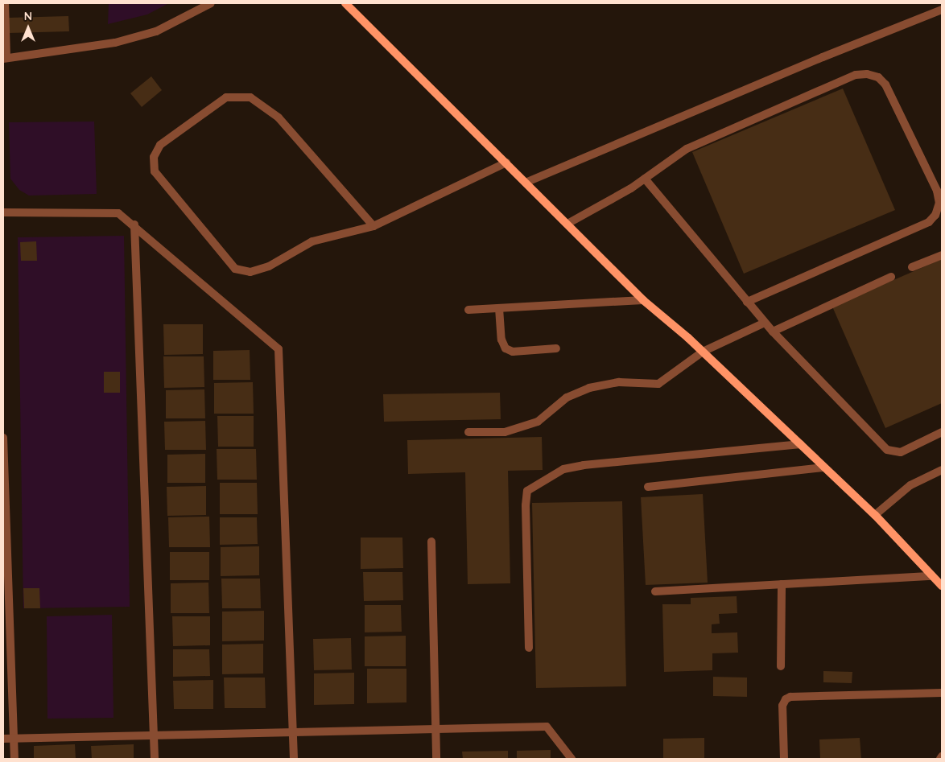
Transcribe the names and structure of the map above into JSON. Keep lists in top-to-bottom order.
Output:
{
  "north": "top"
}
